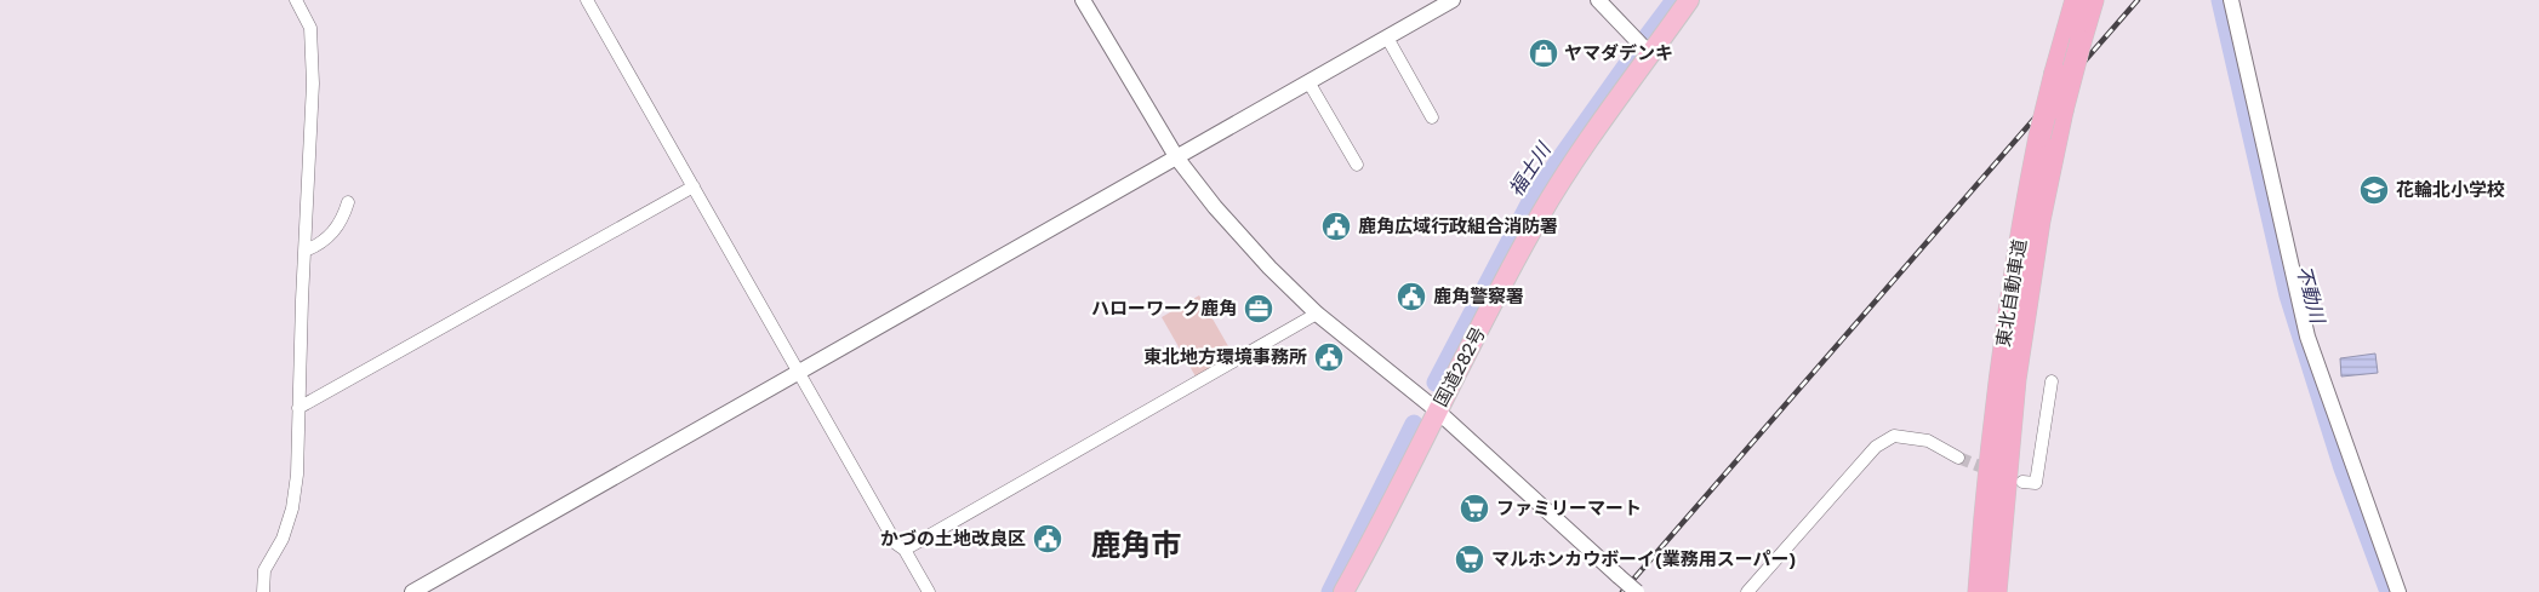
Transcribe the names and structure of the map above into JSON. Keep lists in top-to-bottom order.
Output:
{
  "streets": {
    "highway": ["東北自動車道", "国道282号"]
  },
  "districts": ["鹿角市"],
  "water": ["福士川", "不動川"],
  "places": {
    "shop": ["ヤマダデンキ"],
    "school or university": ["花輪北小学校"],
    "public building": [
      "鹿角広域行政組合消防署",
      "鹿角警察署",
      "東北地方環境事務所",
      "かづの土地改良区"
    ],
    "office": ["ハローワーク鹿角"],
    "supermarket": ["ファミリーマート", "マルホンカウボーイ(業務用スーパー)"]
  }
}
